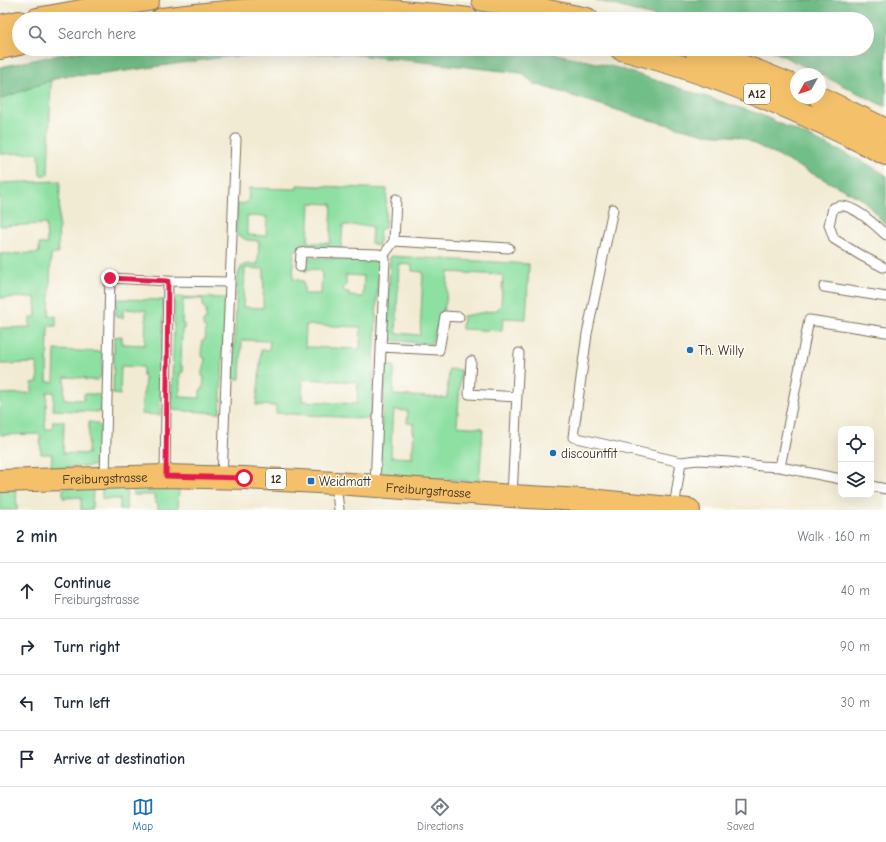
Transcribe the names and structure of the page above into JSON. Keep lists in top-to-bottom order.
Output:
{
  "streets": {
    "main road": ["A12", "Freiburgstrasse", "12"]
  },
  "places": {
    "other": ["Th. Willy", "discountfit"],
    "transit": ["Weidmatt"]
  },
  "north": "bottom left",
  "page": {
    "search": "Search here",
    "heading": ["2 min", "Walk · 160 m"],
    "list": [
      ["Continue", "Freiburgstrasse", "40 m"],
      ["Turn right", "90 m"],
      ["Turn left", "30 m"],
      "Arrive at destination"
    ],
    "nav": ["Map", "Directions", "Saved"]
  }
}
